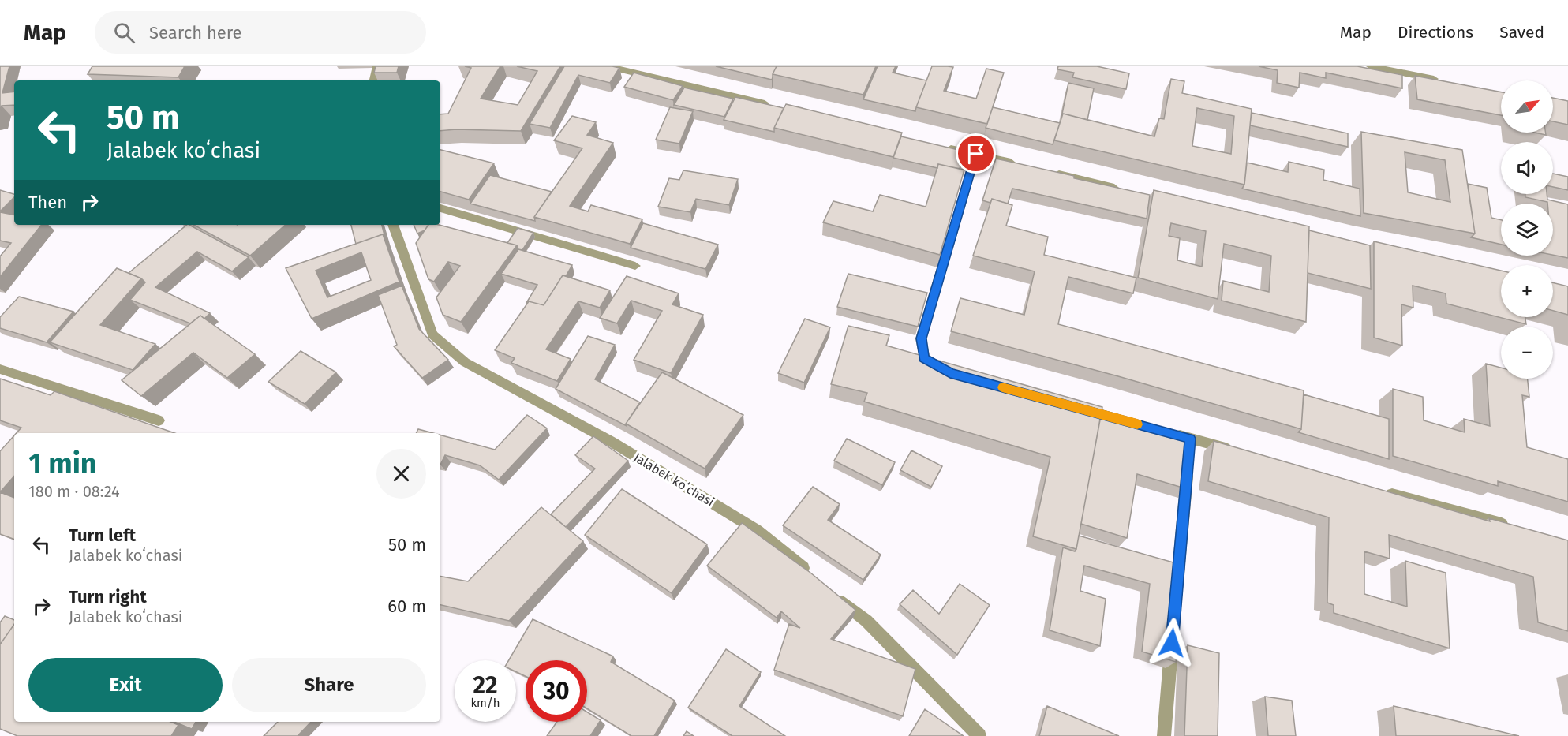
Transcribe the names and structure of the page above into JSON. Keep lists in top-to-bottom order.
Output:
{
  "streets": {
    "street": ["Jalabek koʻchasi"]
  },
  "north": "top right",
  "page": {
    "header": "Map",
    "search": "Search here",
    "nav": ["Map", "Directions", "Saved"],
    "map_buttons": ["+", "−"],
    "turn": ["50 m", "Jalabek koʻchasi"],
    "then": "Then",
    "heading": ["1 min", "180 m · 08:24"],
    "list": [
      {
        "name": "Turn left",
        "note": "Jalabek koʻchasi",
        "value": "50 m"
      },
      {
        "name": "Turn right",
        "note": "Jalabek koʻchasi",
        "value": "60 m"
      }
    ],
    "buttons": ["Exit", "Share"],
    "speed": "22 km/h",
    "limit": "30"
  }
}
